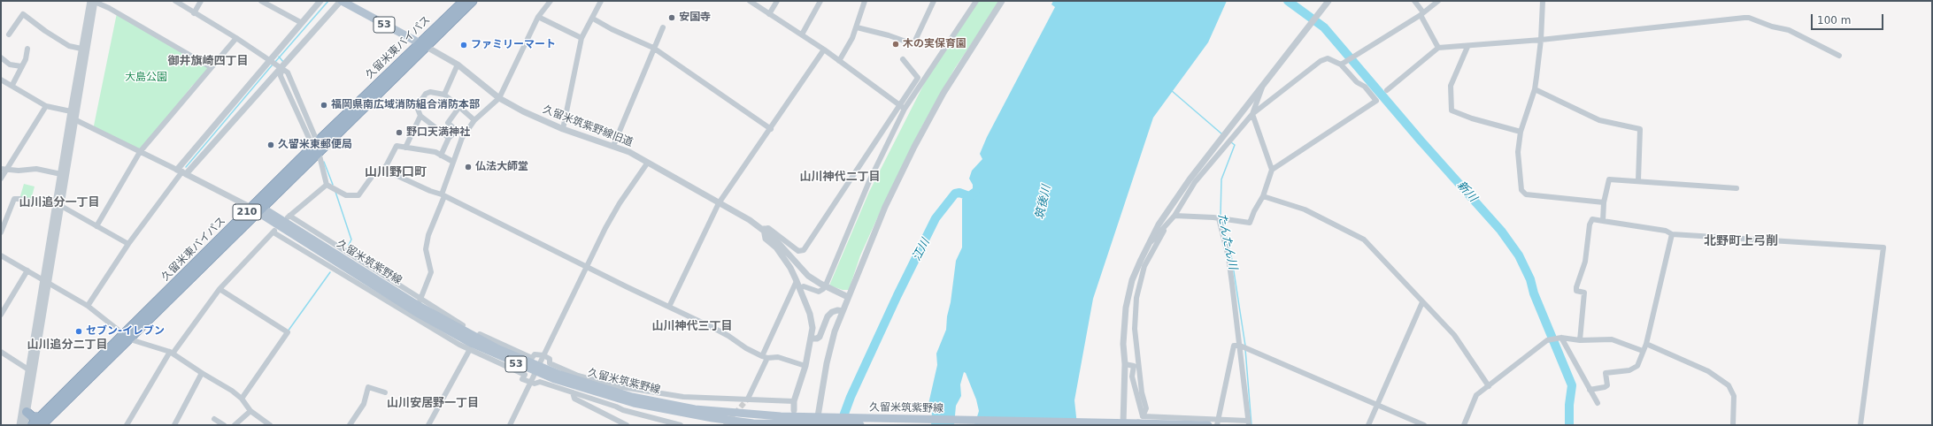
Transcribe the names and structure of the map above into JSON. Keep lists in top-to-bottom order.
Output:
{
  "streets": {
    "highway": ["久留米東バイパス", "210"],
    "main road": ["53", "久留米筑紫野線"],
    "street": ["久留米筑紫野線旧道"]
  },
  "crossings": [
    ["53", "久留米東バイパス"],
    ["53", "久留米筑紫野線旧道"],
    ["久留米東バイパス", "久留米筑紫野線旧道"],
    ["久留米東バイパス", "久留米筑紫野線"]
  ],
  "districts": [
    "御井旗崎四丁目",
    "山川野口町",
    "山川神代二丁目",
    "山川追分一丁目",
    "北野町上弓削",
    "山川神代三丁目",
    "山川追分二丁目",
    "山川安居野一丁目"
  ],
  "water": [
    "新川",
    "筑後川",
    "たんたん川",
    "江川"
  ],
  "parks": ["大島公園"],
  "places": [
    "安国寺",
    "木の実保育園",
    "ファミリーマート",
    "福岡県南広域消防組合消防本部",
    "野口天満神社",
    "久留米東郵便局",
    "仏法大師堂",
    "セブン-イレブン"
  ],
  "scale_bar": "100 m"
}
